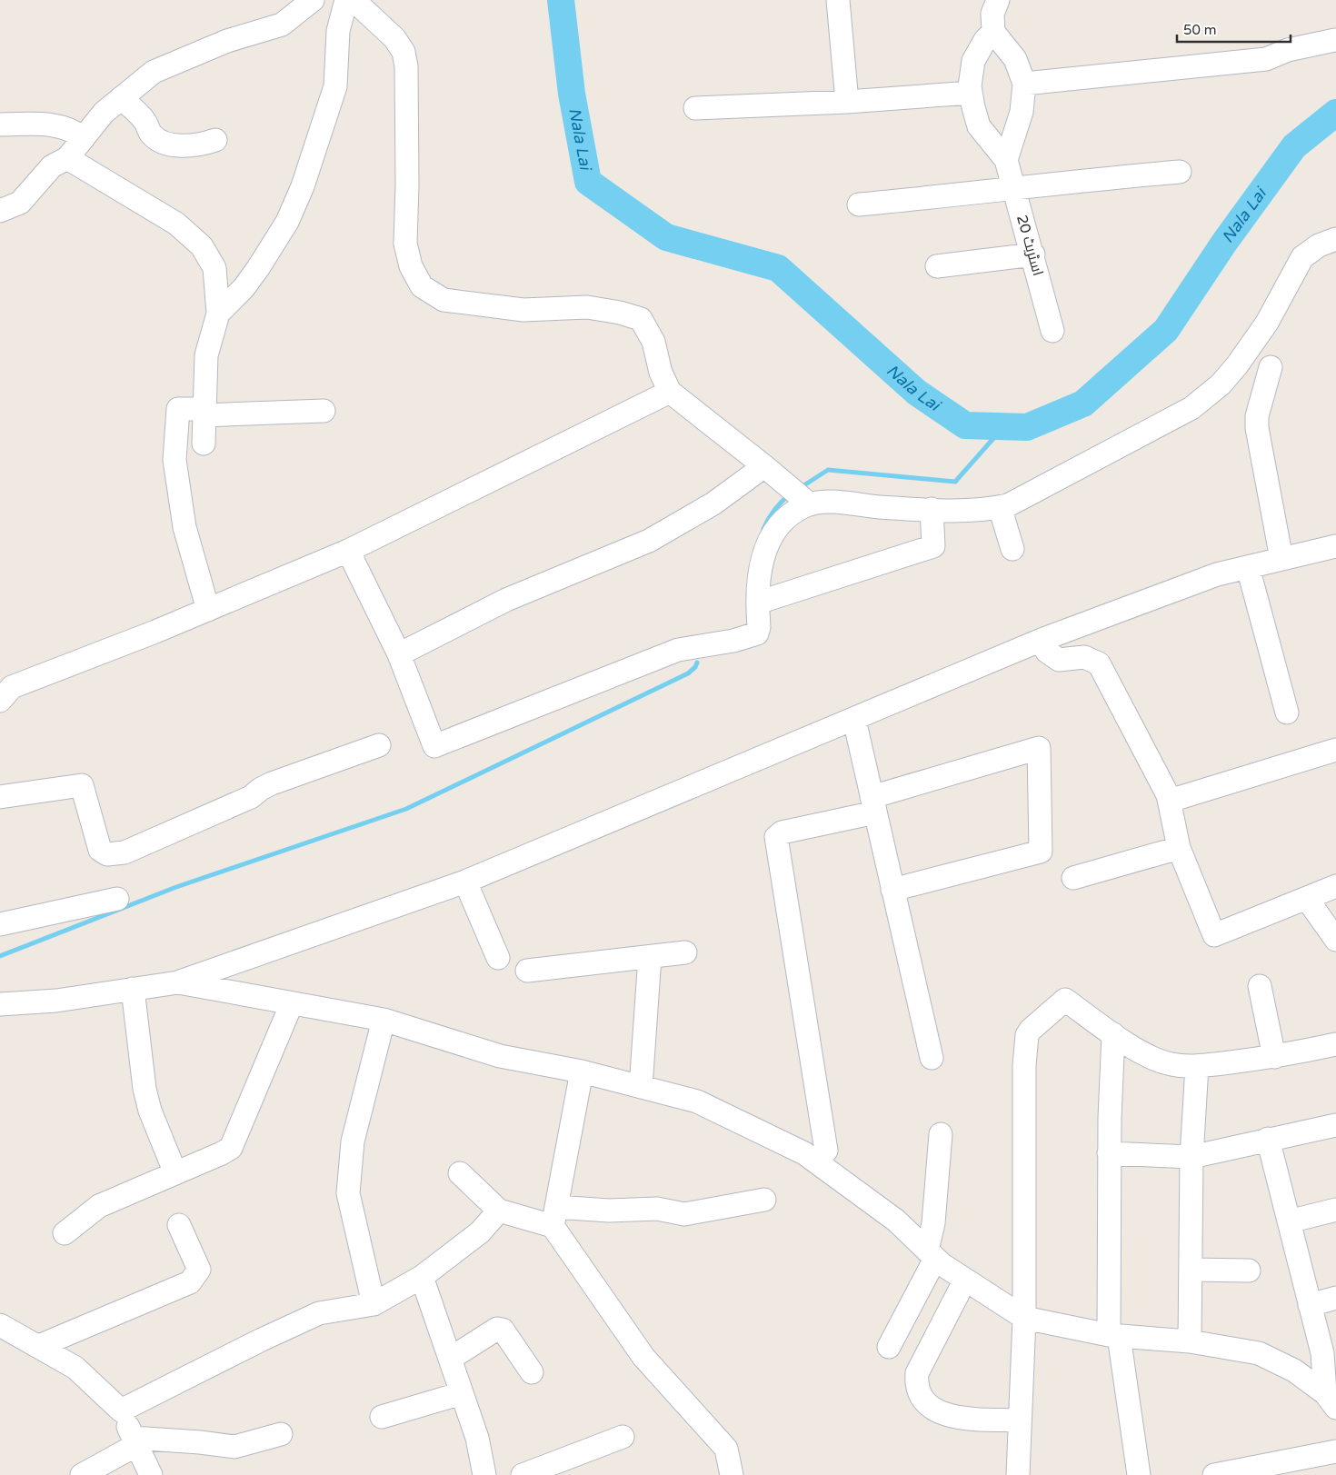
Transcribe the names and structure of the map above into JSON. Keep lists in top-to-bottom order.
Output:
{
  "streets": {
    "street": ["اسٹریٹ 20"]
  },
  "water": ["Nala Lai"],
  "scale_bar": "50 m"
}
